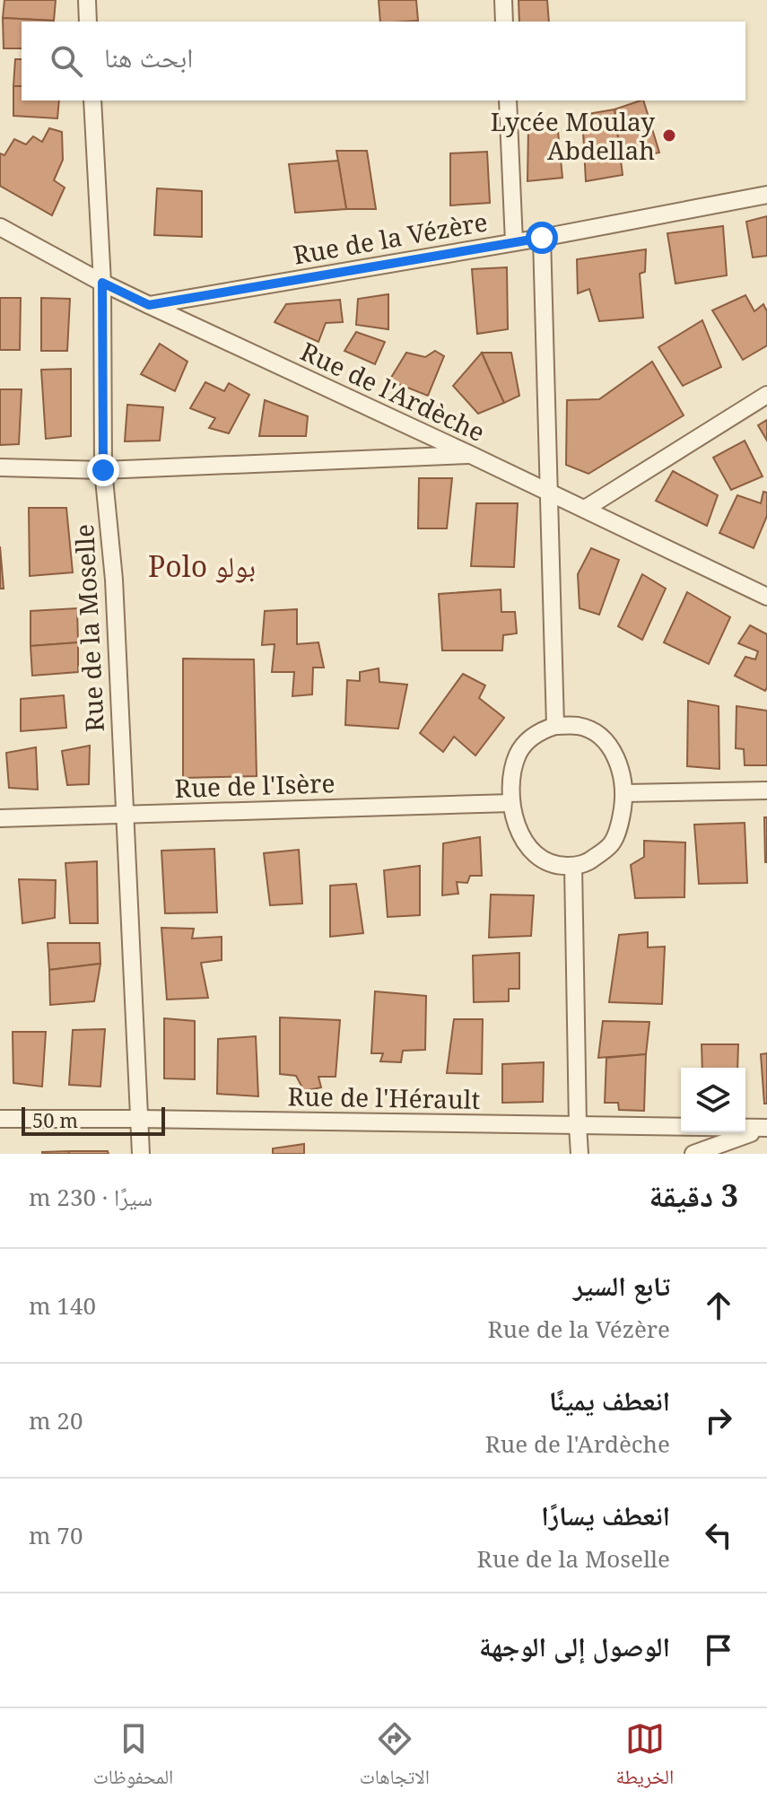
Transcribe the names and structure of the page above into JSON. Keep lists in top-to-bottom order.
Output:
{
  "streets": {
    "street": [
      "Rue de la Vézère",
      "Rue de l'Ardèche",
      "Rue de la Moselle",
      "Rue de l'Isère",
      "Rue de l'Hérault"
    ]
  },
  "crossings": [
    ["Rue de la Vézère", "Rue de l'Ardèche"],
    ["Rue de l'Ardèche", "Rue de la Moselle"],
    ["Rue de la Moselle", "Rue de l'Isère"],
    ["Rue de la Moselle", "Rue de l'Hérault"]
  ],
  "districts": ["Polo بولو"],
  "places": ["Lycée Moulay Abdellah"],
  "scale_bar": "50 m",
  "page": {
    "search": "ابحث هنا",
    "scale": "50 m",
    "heading": ["3 دقيقة", "سيرًا · 230 m"],
    "list": [
      ["تابع السير", "Rue de la Vézère", "140 m"],
      ["انعطف يمينًا", "Rue de l'Ardèche", "20 m"],
      ["انعطف يسارًا", "Rue de la Moselle", "70 m"],
      "الوصول إلى الوجهة"
    ],
    "nav": ["الخريطة", "الاتجاهات", "المحفوظات"]
  }
}
